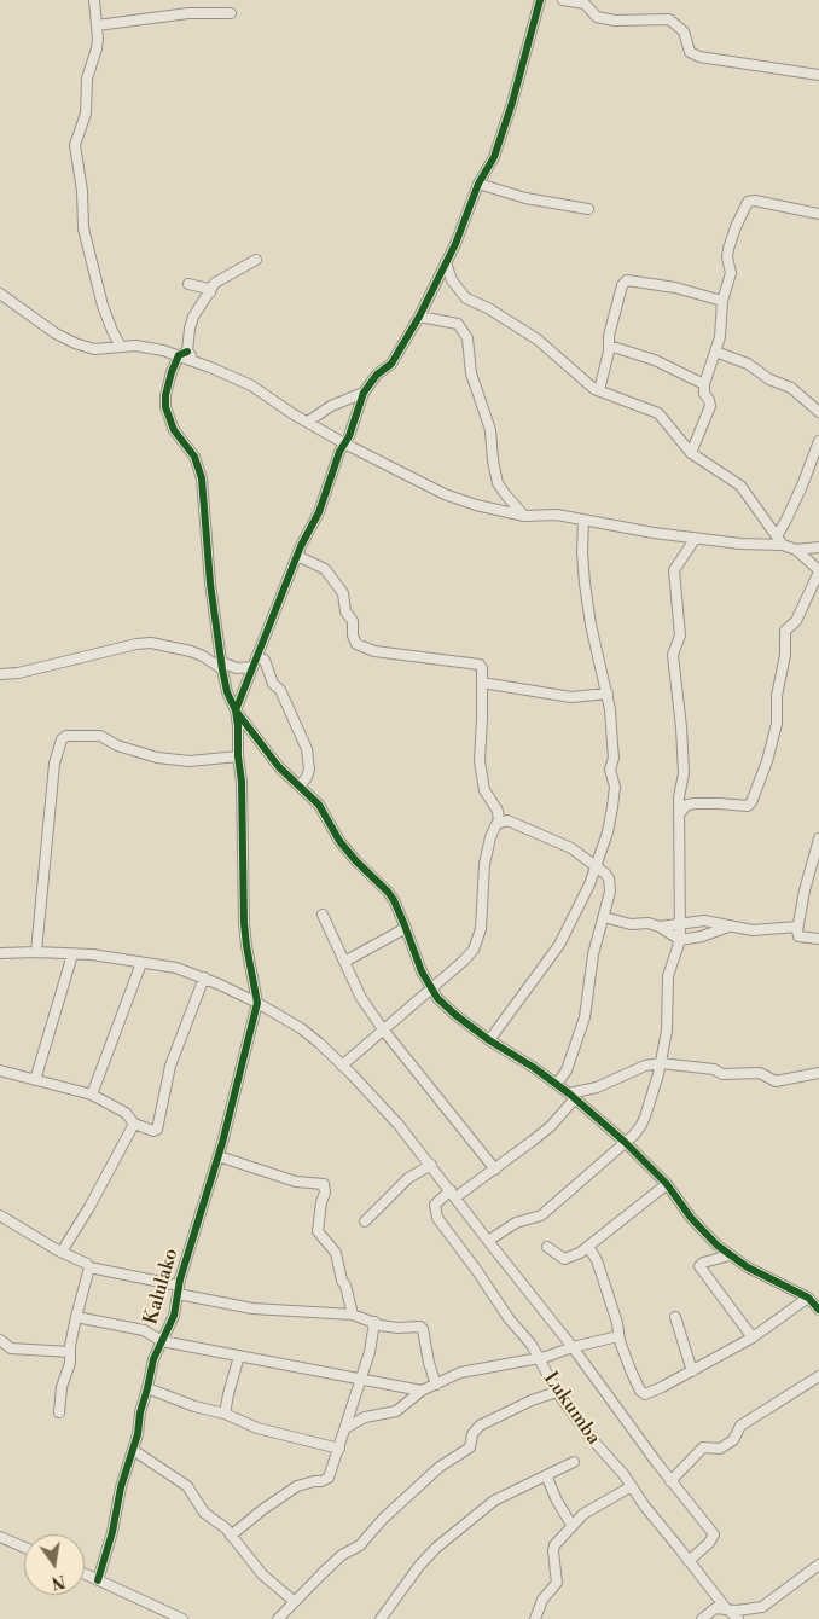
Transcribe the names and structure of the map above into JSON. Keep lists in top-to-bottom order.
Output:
{
  "streets": {
    "street": ["Kalulako", "Lukumba"]
  },
  "north": "bottom"
}
